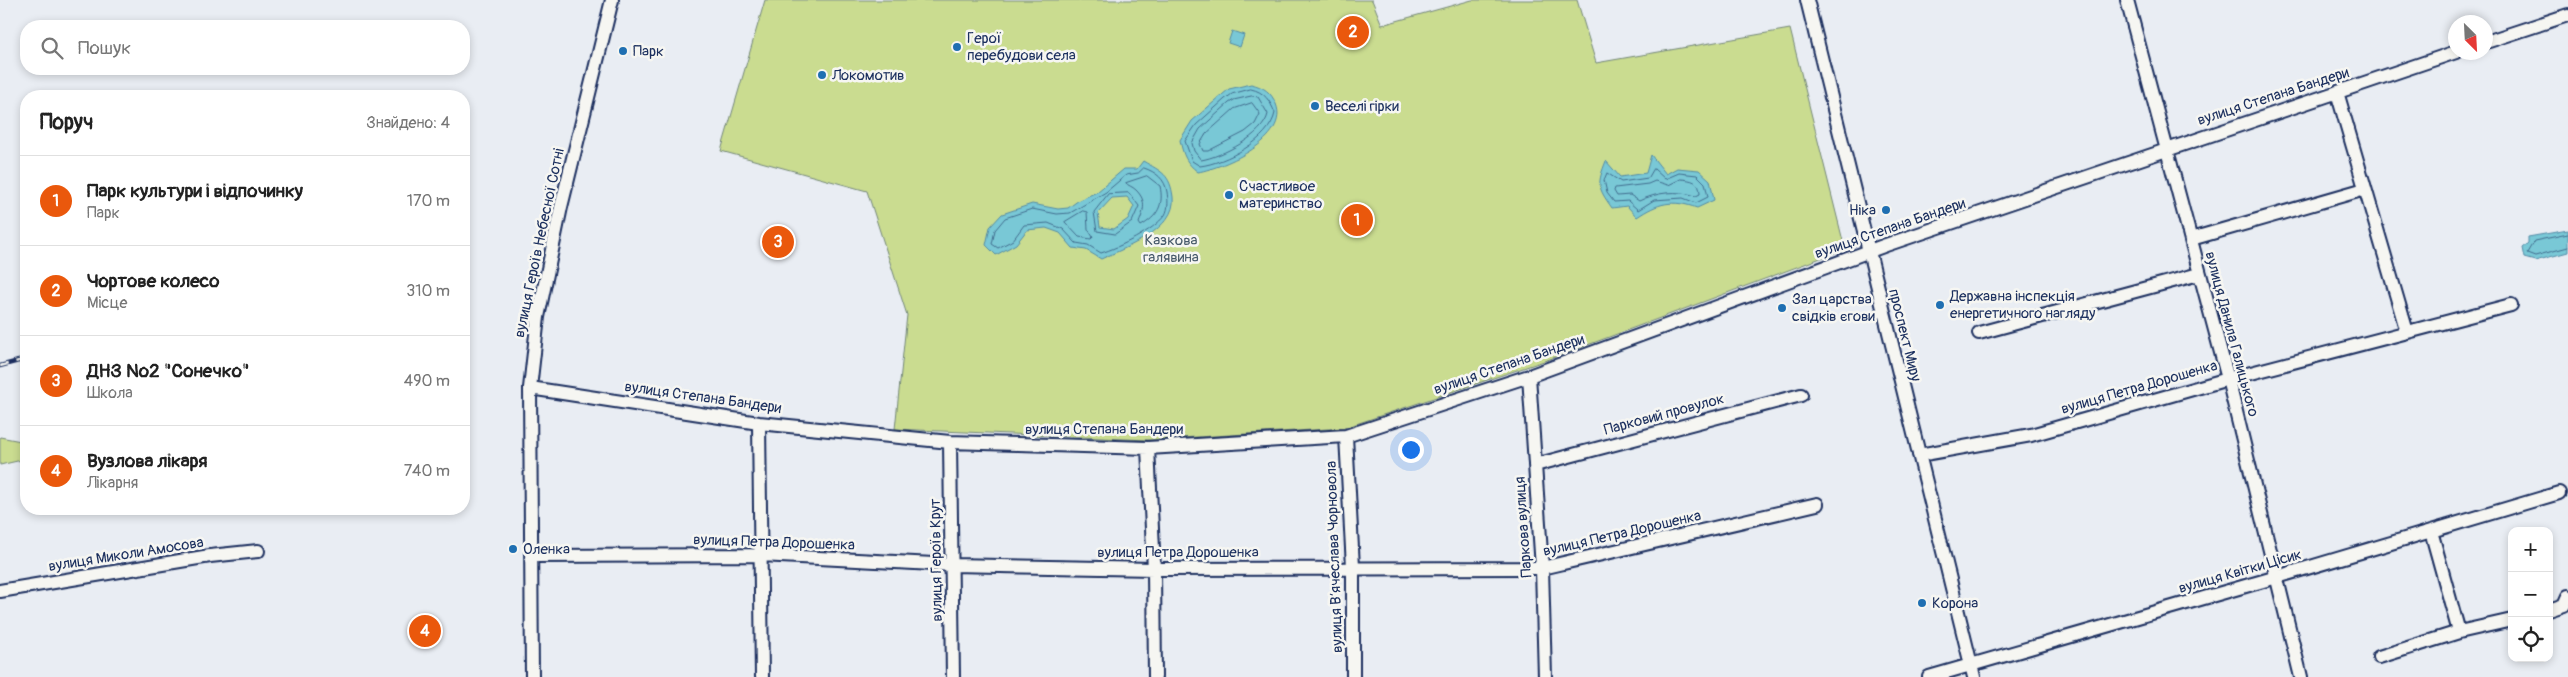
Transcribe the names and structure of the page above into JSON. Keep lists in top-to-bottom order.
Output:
{
  "streets": {
    "street": [
      "вулиця Степана Бандери",
      "вулиця Героїв Небесної Сотні",
      "вулиця Данила Галицького",
      "проспект Миру",
      "вулиця Петра Дорошенка",
      "Парковий провулок",
      "Паркова вулиця",
      "вулиця Миколи Амосова",
      "вулиця Вʼячеслава Чорновола",
      "вулиця Героїв Крут",
      "вулиця Квітки Цісик"
    ]
  },
  "crossings": [
    ["вулиця Степана Бандери", "вулиця Героїв Небесної Сотні"],
    ["вулиця Степана Бандери", "вулиця Данила Галицького"],
    ["вулиця Степана Бандери", "проспект Миру"],
    ["вулиця Степана Бандери", "Паркова вулиця"],
    ["вулиця Степана Бандери", "вулиця Вʼячеслава Чорновола"],
    ["вулиця Степана Бандери", "вулиця Героїв Крут"],
    ["вулиця Героїв Небесної Сотні", "вулиця Петра Дорошенка"],
    ["вулиця Данила Галицького", "вулиця Петра Дорошенка"],
    ["вулиця Данила Галицького", "вулиця Квітки Цісик"],
    ["проспект Миру", "вулиця Петра Дорошенка"],
    ["проспект Миру", "вулиця Квітки Цісик"],
    ["вулиця Петра Дорошенка", "Паркова вулиця"],
    ["вулиця Петра Дорошенка", "вулиця Вʼячеслава Чорновола"],
    ["вулиця Петра Дорошенка", "вулиця Героїв Крут"],
    ["Парковий провулок", "Паркова вулиця"]
  ],
  "parks": ["Казкова галявина"],
  "places": [
    "Герої перебудови села",
    "Парк",
    "Локомотив",
    "Веселі гірки",
    "Счастливое материнство",
    "Ніка",
    "Державна інспекція енергетичного нагляду",
    "Зал царства свідків єгови",
    "Оленка",
    "Корона"
  ],
  "north": "bottom right",
  "page": {
    "pins": [
      "2",
      "1",
      "3",
      "4"
    ],
    "search": "Пошук",
    "heading": ["Поруч", "Знайдено: 4"],
    "list": [
      {
        "mark": "1",
        "name": "Парк культури і відпочинку",
        "note": "Парк",
        "value": "170 m"
      },
      {
        "mark": "2",
        "name": "Чортове колесо",
        "note": "Місце",
        "value": "310 m"
      },
      {
        "mark": "3",
        "name": "ДНЗ №2 \"Сонечко\"",
        "note": "Школа",
        "value": "490 m"
      },
      {
        "mark": "4",
        "name": "Вузлова лікаря",
        "note": "Лікарня",
        "value": "740 m"
      }
    ],
    "map_buttons": ["+", "−"]
  }
}
